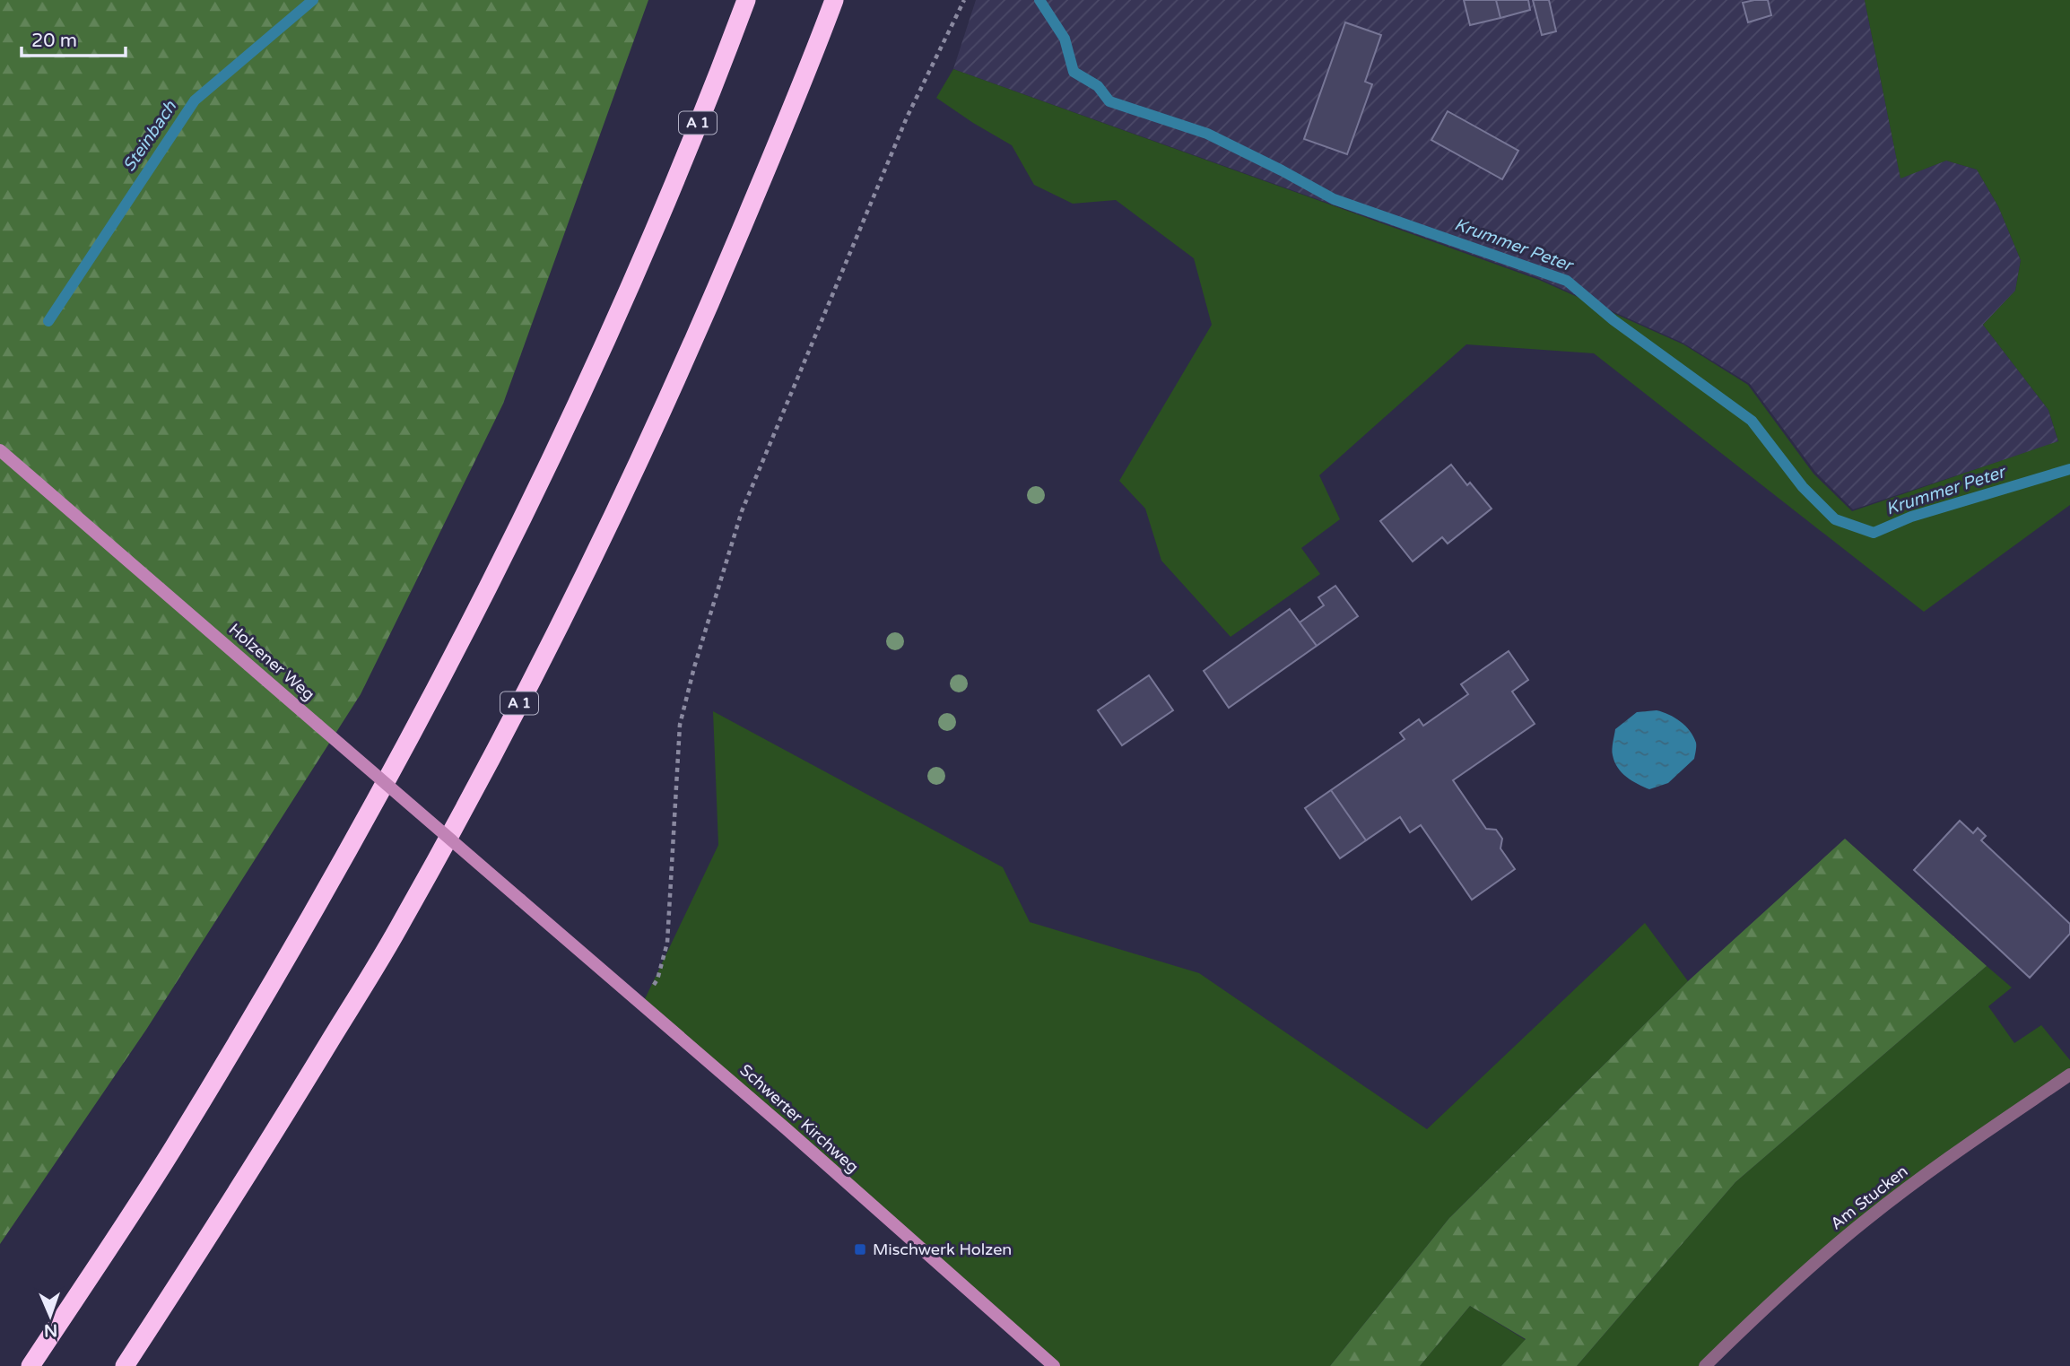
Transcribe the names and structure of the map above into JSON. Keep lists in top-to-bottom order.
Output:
{
  "streets": {
    "highway": ["A 1"],
    "main road": ["Holzener Weg", "Schwerter Kirchweg"],
    "street": ["Am Stucken"]
  },
  "crossings": [
    ["Holzener Weg", "Schwerter Kirchweg"]
  ],
  "water": ["Steinbach", "Krummer Peter"],
  "places": {
    "transit": ["Mischwerk Holzen"]
  },
  "scale_bar": "20 m",
  "north": "bottom"
}
